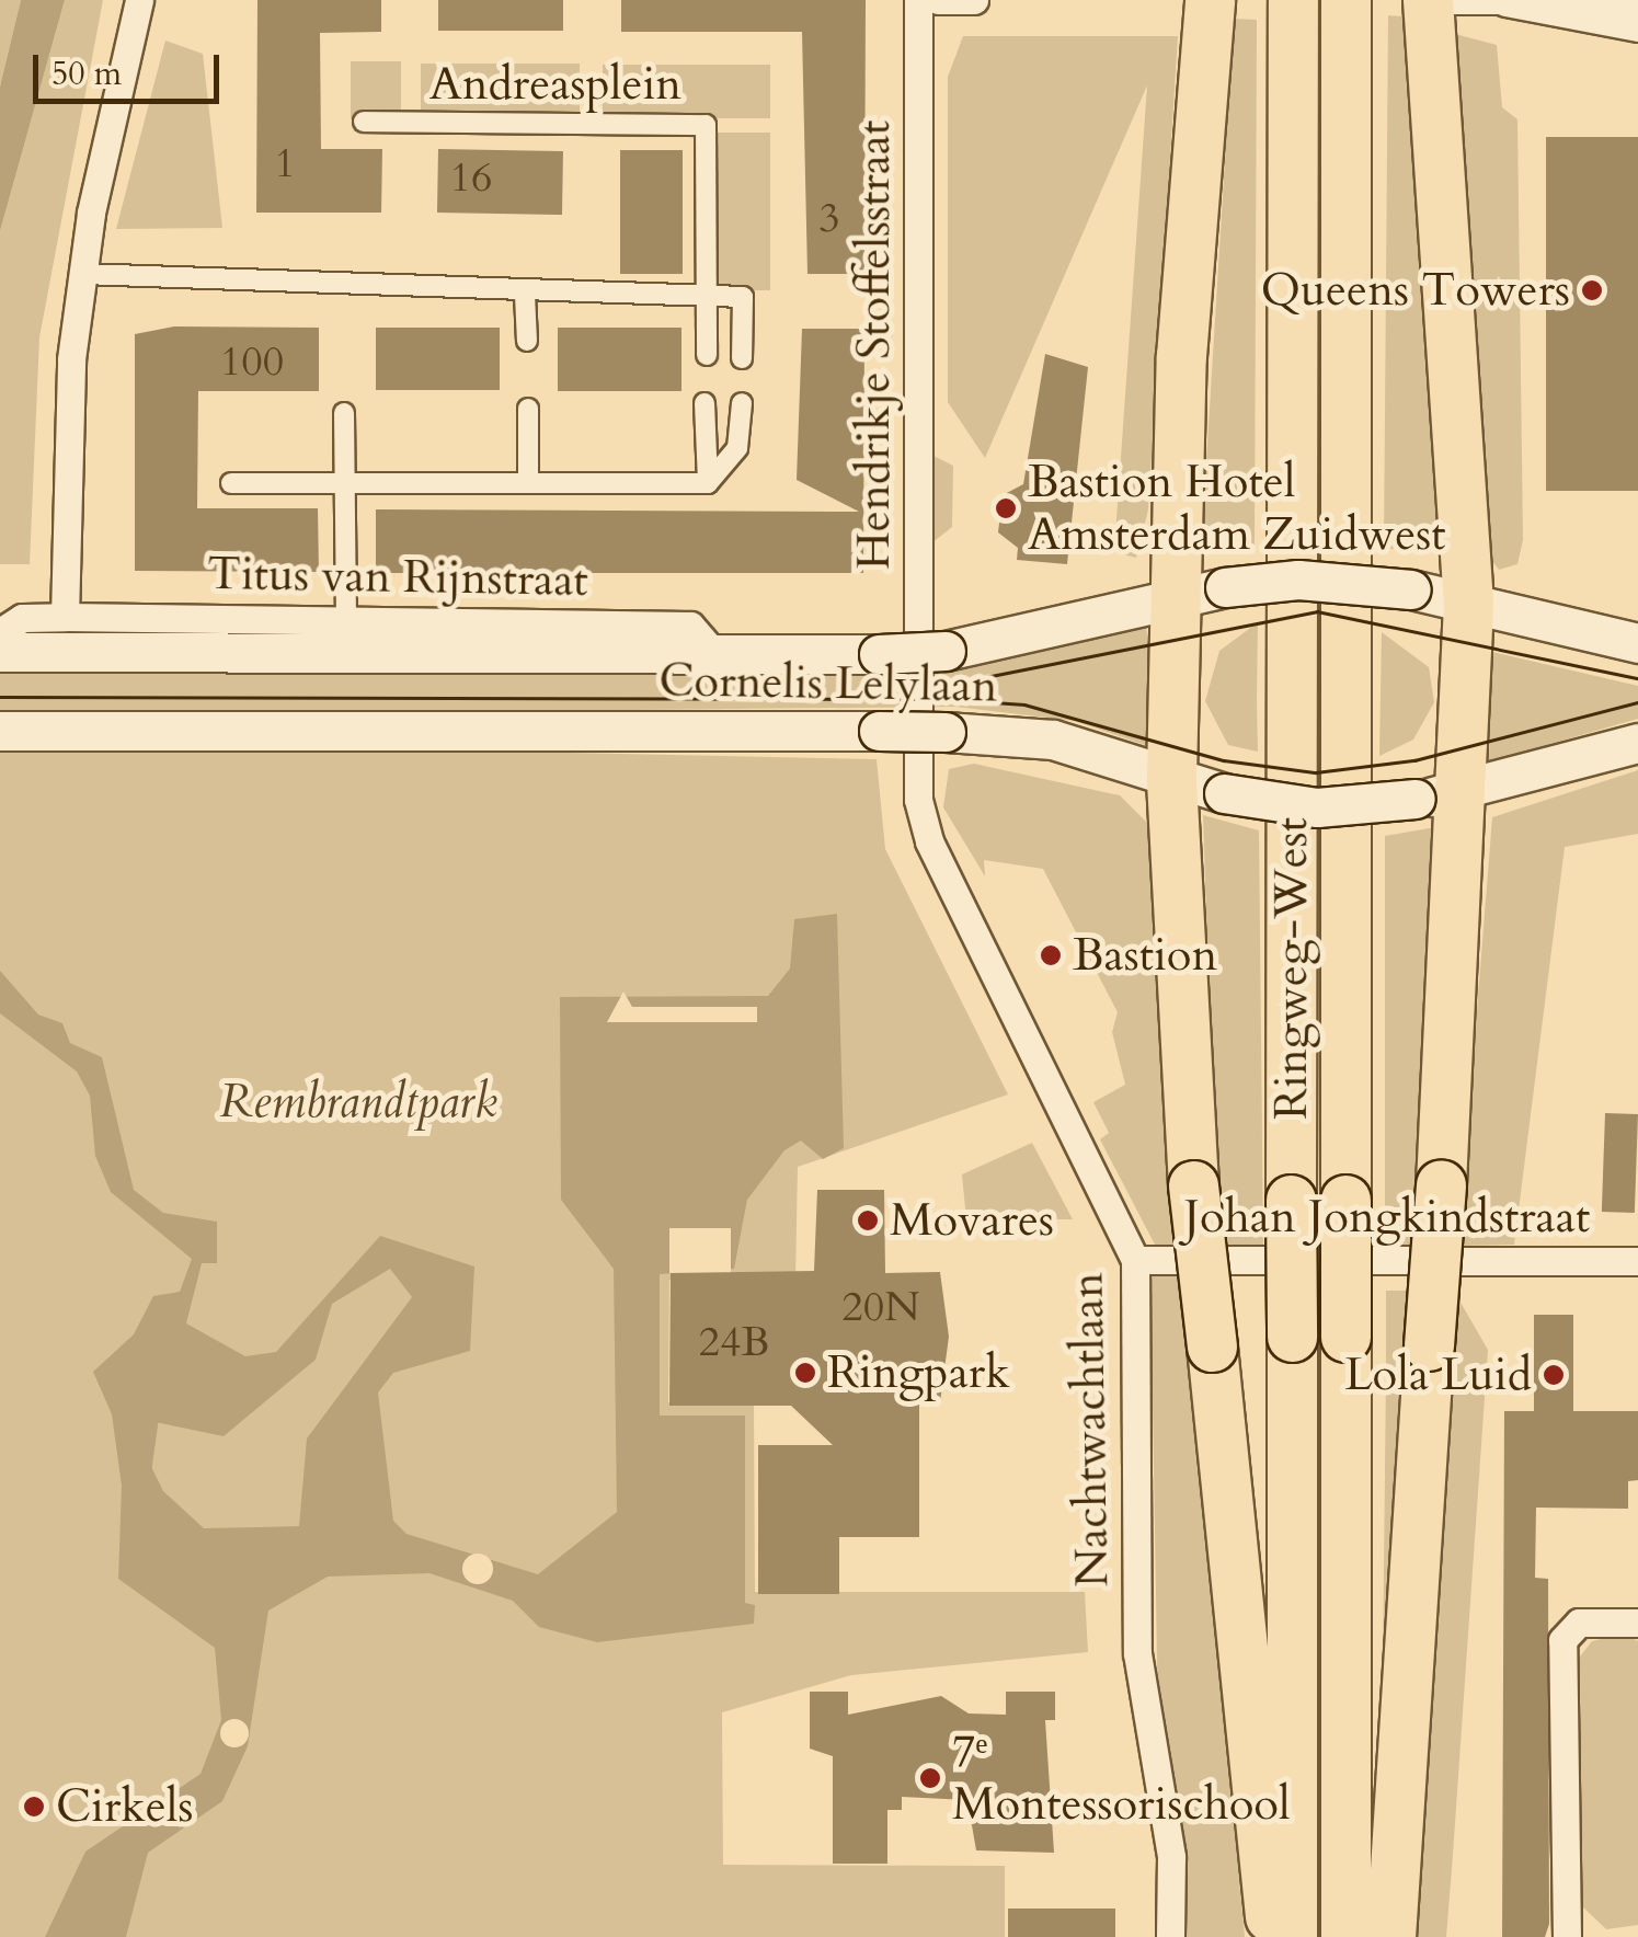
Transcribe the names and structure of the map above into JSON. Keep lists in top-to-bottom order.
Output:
{
  "streets": {
    "highway": ["Ringweg-West"],
    "main road": ["Cornelis Lelylaan"],
    "street": [
      "Andreasplein",
      "Hendrikje Stoffelsstraat",
      "Titus van Rijnstraat",
      "Johan Jongkindstraat",
      "Nachtwachtlaan"
    ]
  },
  "crossings": [
    ["Hendrikje Stoffelsstraat", "Nachtwachtlaan"],
    ["Titus van Rijnstraat", "Cornelis Lelylaan"],
    ["Johan Jongkindstraat", "Nachtwachtlaan"]
  ],
  "parks": ["Rembrandtpark"],
  "places": [
    "Queens Towers",
    "Bastion Hotel Amsterdam Zuidwest",
    "Bastion",
    "Movares",
    "Ringpark",
    "Lola Luid",
    "7ᵉ Montessorischool",
    "Cirkels"
  ],
  "house_numbers": [
    "1",
    "16",
    "3",
    "100",
    "20N",
    "24B"
  ],
  "scale_bar": "50 m"
}
